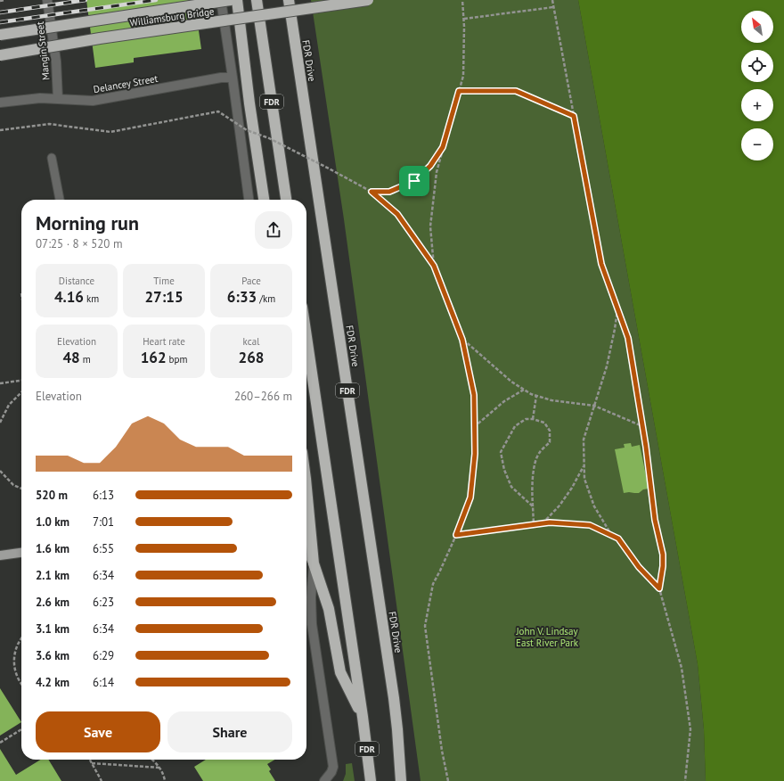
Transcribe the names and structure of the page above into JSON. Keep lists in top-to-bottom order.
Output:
{
  "streets": {
    "highway": ["Williamsburg Bridge", "FDR Drive", "FDR"],
    "street": ["Mangin Street", "Delancey Street"]
  },
  "crossings": [
    ["Mangin Street", "Delancey Street"]
  ],
  "parks": ["John V. Lindsay East River Park"],
  "north": "top left",
  "page": {
    "map_buttons": ["+", "−"],
    "heading": ["Morning run", "07:25 · 8 × 520 m"],
    "stats": [
      ["Distance", "4.16 km"],
      ["Time", "27:15"],
      ["Pace", "6:33 /km"],
      ["Elevation", "48 m"],
      ["Heart rate", "162 bpm"],
      ["kcal", "268"]
    ],
    "chart": ["Elevation", "260–266 m"],
    "list": [
      {
        "name": "520 m",
        "note": "6:13"
      },
      {
        "name": "1.0 km",
        "note": "7:01"
      },
      {
        "name": "1.6 km",
        "note": "6:55"
      },
      {
        "name": "2.1 km",
        "note": "6:34"
      },
      {
        "name": "2.6 km",
        "note": "6:23"
      },
      {
        "name": "3.1 km",
        "note": "6:34"
      },
      {
        "name": "3.6 km",
        "note": "6:29"
      },
      {
        "name": "4.2 km",
        "note": "6:14"
      }
    ],
    "buttons": ["Save", "Share"]
  }
}
